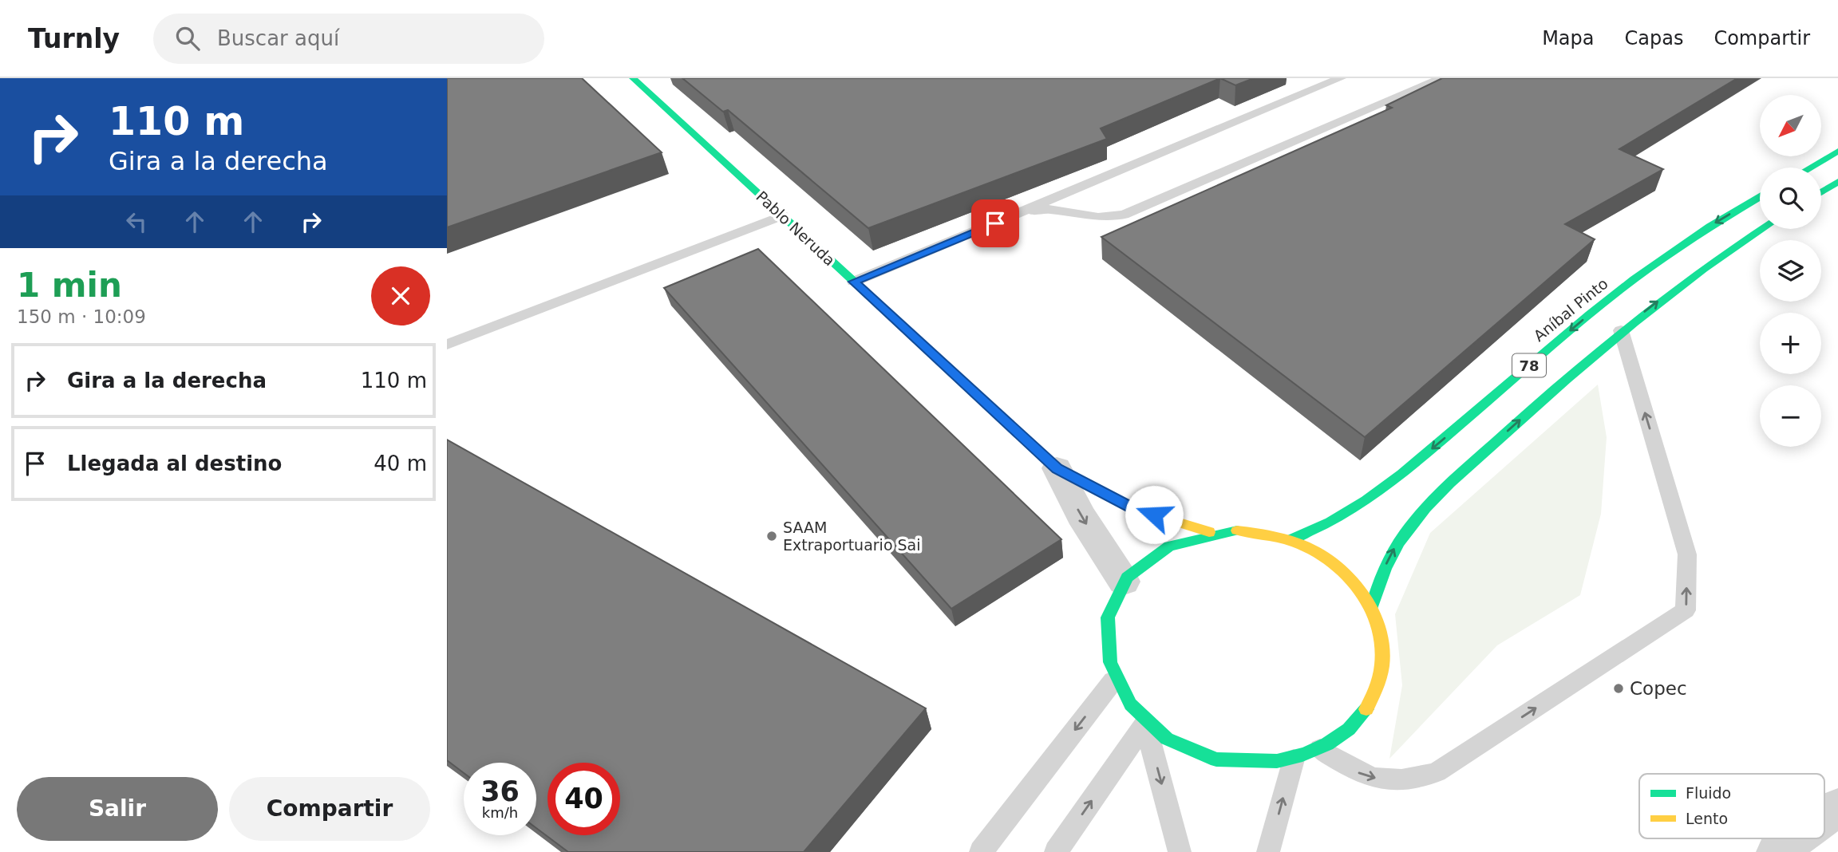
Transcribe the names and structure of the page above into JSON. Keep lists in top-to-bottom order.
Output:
{
  "streets": {
    "main road": ["Pablo Neruda", "Aníbal Pinto", "78"]
  },
  "places": ["SAAM Extraportuario Sai", "Copec"],
  "legend": ["Fluido", "Lento"],
  "north": "bottom left",
  "page": {
    "header": "Turnly",
    "search": "Buscar aquí",
    "nav": ["Mapa", "Capas", "Compartir"],
    "turn": ["110 m", "Gira a la derecha"],
    "map_buttons": ["+", "−"],
    "heading": ["1 min", "150 m · 10:09"],
    "list": [
      {
        "name": "Gira a la derecha",
        "value": "110 m"
      },
      {
        "name": "Llegada al destino",
        "value": "40 m"
      }
    ],
    "speed": "36 km/h",
    "limit": "40",
    "buttons": ["Salir", "Compartir"]
  }
}
